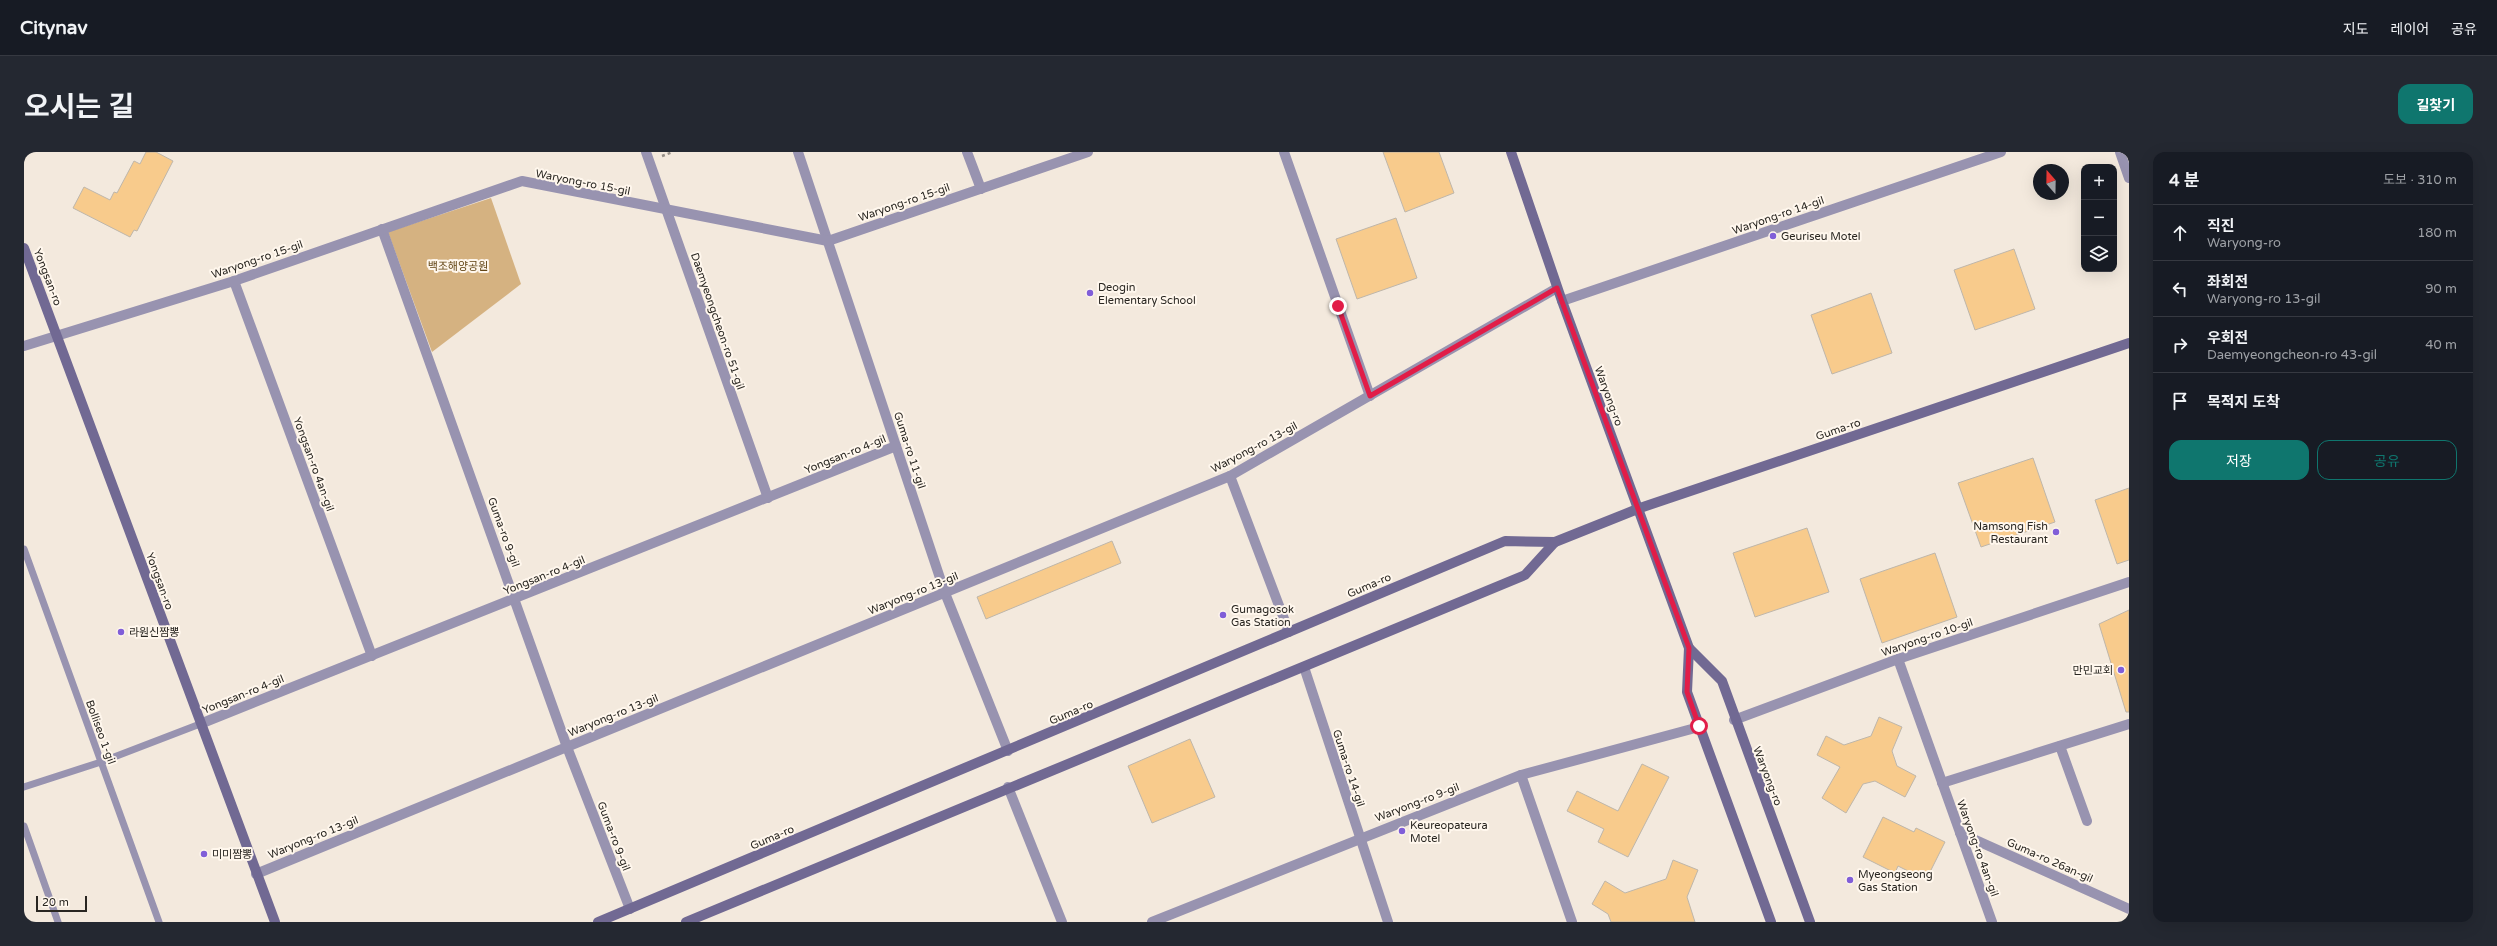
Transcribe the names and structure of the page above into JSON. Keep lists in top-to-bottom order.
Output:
{
  "streets": {
    "main road": ["Yongsan-ro", "Waryong-ro", "Guma-ro"],
    "street": [
      "Waryong-ro 15-gil",
      "Waryong-ro 14-gil",
      "Daemyeongcheon-ro 51-gil",
      "Waryong-ro 13-gil",
      "Guma-ro 11-gil",
      "Yongsan-ro 4-gil",
      "Yongsan-ro 4an-gil",
      "Guma-ro 9-gil",
      "Waryong-ro 10-gil",
      "Guma-ro 14-gil",
      "Waryong-ro 9-gil",
      "Waryong-ro 4an-gil",
      "Guma-ro 26an-gil"
    ],
    "lane": ["Bolliseo 1-gil"]
  },
  "crossings": [
    ["Waryong-ro 15-gil", "Yongsan-ro"],
    ["Waryong-ro 15-gil", "Daemyeongcheon-ro 51-gil"],
    ["Waryong-ro 15-gil", "Guma-ro 11-gil"],
    ["Waryong-ro 15-gil", "Yongsan-ro 4an-gil"],
    ["Waryong-ro 15-gil", "Guma-ro 9-gil"],
    ["Waryong-ro 14-gil", "Waryong-ro"],
    ["Yongsan-ro", "Waryong-ro 13-gil"],
    ["Yongsan-ro", "Yongsan-ro 4-gil"],
    ["Daemyeongcheon-ro 51-gil", "Yongsan-ro 4-gil"],
    ["Waryong-ro", "Guma-ro"],
    ["Waryong-ro", "Waryong-ro 13-gil"],
    ["Waryong-ro", "Waryong-ro 10-gil"],
    ["Waryong-ro", "Waryong-ro 9-gil"],
    ["Guma-ro", "Guma-ro 11-gil"],
    ["Guma-ro", "Guma-ro 9-gil"],
    ["Guma-ro", "Guma-ro 14-gil"],
    ["Waryong-ro 13-gil", "Guma-ro 11-gil"],
    ["Waryong-ro 13-gil", "Guma-ro 9-gil"],
    ["Guma-ro 11-gil", "Yongsan-ro 4-gil"],
    ["Yongsan-ro 4-gil", "Yongsan-ro 4an-gil"],
    ["Yongsan-ro 4-gil", "Guma-ro 9-gil"],
    ["Waryong-ro 10-gil", "Waryong-ro 4an-gil"],
    ["Guma-ro 14-gil", "Waryong-ro 9-gil"],
    ["Waryong-ro 4an-gil", "Guma-ro 26an-gil"]
  ],
  "parks": ["백조해양공원"],
  "places": [
    "Geuriseu Motel",
    "Deogin Elementary School",
    "Namsong Fish Restaurant",
    "Gumagosok Gas Station",
    "라원신짬뽕",
    "만민교회",
    "Keureopateura Motel",
    "미미짬뽕",
    "Myeongseong Gas Station"
  ],
  "scale_bar": "20 m",
  "north": "top",
  "page": {
    "header": "Citynav",
    "nav": ["지도", "레이어", "공유"],
    "title": "오시는 길",
    "buttons": [
      "길찾기",
      ["저장", "공유"]
    ],
    "heading": ["4 분", "도보 · 310 m"],
    "map_buttons": ["+", "−"],
    "list": [
      ["직진", "Waryong-ro", "180 m"],
      ["좌회전", "Waryong-ro 13-gil", "90 m"],
      ["우회전", "Daemyeongcheon-ro 43-gil", "40 m"],
      "목적지 도착"
    ],
    "scale": "20 m"
  }
}
